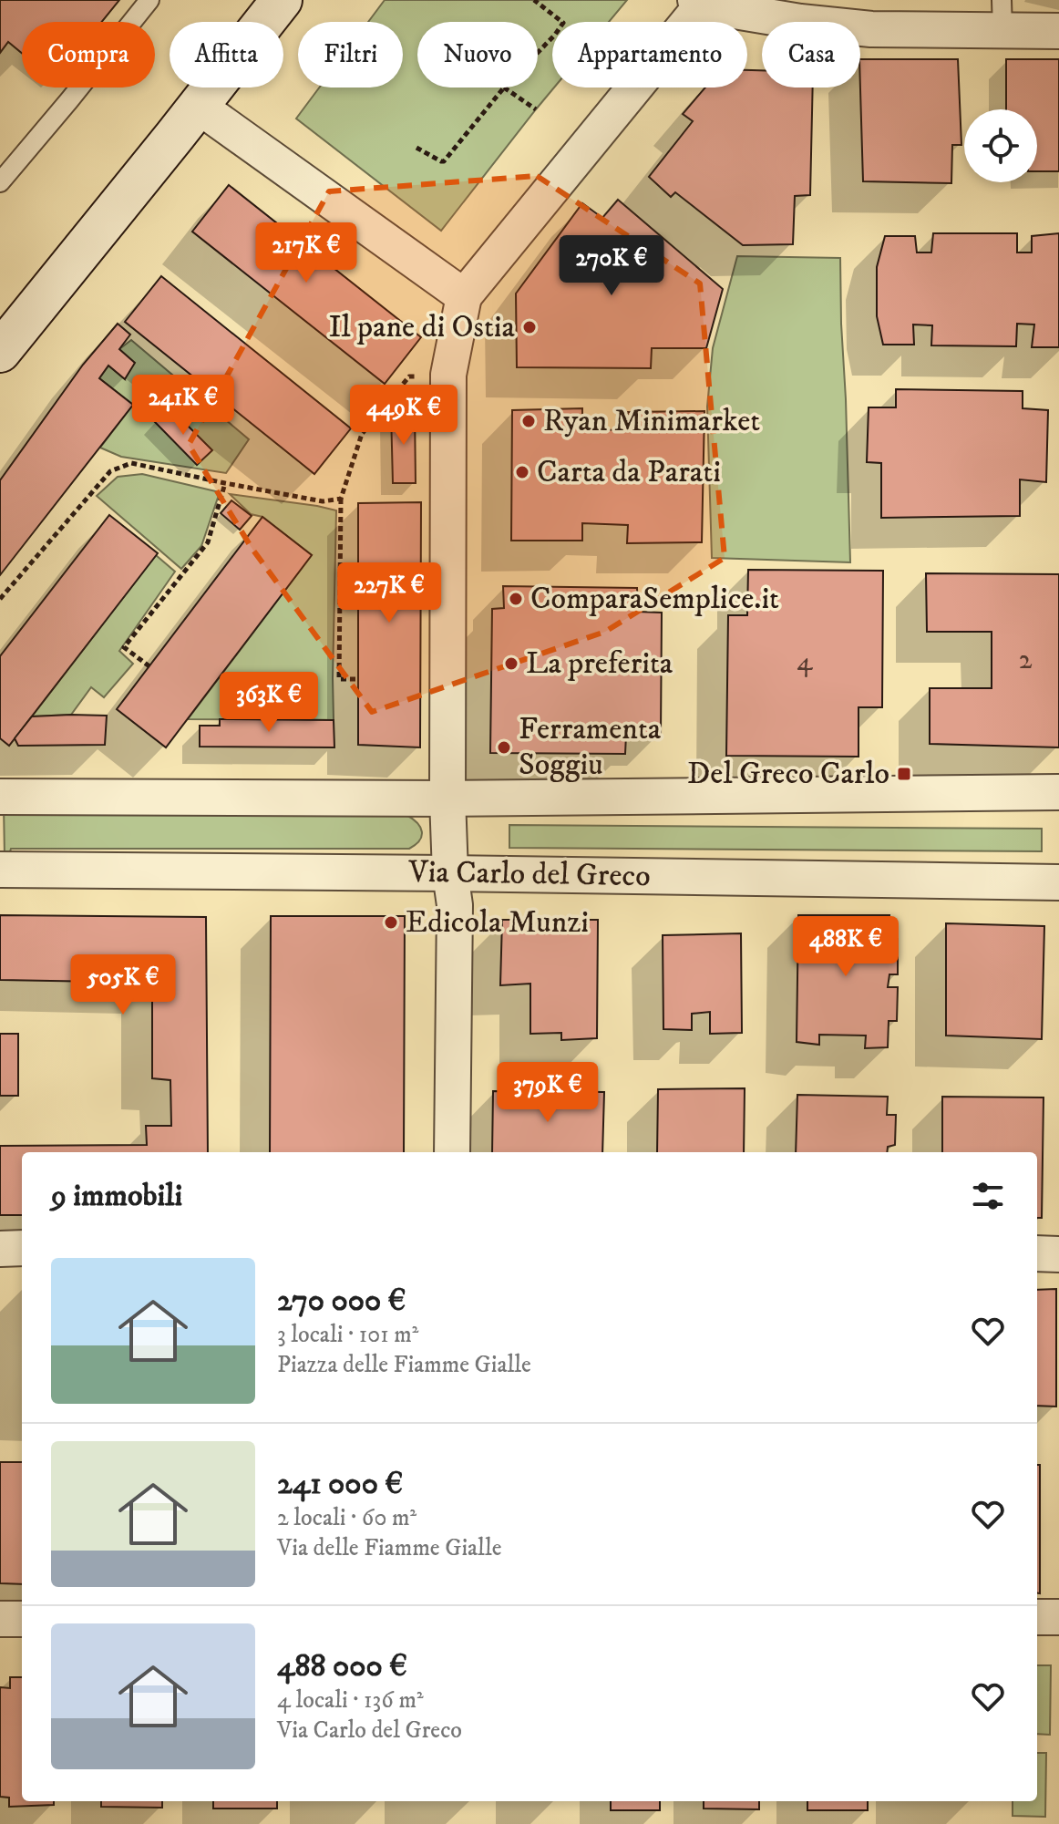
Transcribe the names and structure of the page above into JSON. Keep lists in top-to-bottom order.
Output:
{
  "streets": {
    "street": ["Via Carlo del Greco"]
  },
  "places": {
    "other": [
      "Il pane di Ostia",
      "Ryan Minimarket",
      "Carta da Parati",
      "ComparaSemplice.it",
      "La preferita",
      "Ferramenta Soggiu",
      "Edicola Munzi"
    ],
    "transit": ["Del Greco Carlo"]
  },
  "house_numbers": ["2", "4"],
  "page": {
    "chip": [
      "Compra",
      "Affitta",
      "Filtri",
      "Nuovo",
      "Appartamento",
      "Casa"
    ],
    "price": [
      "217K €",
      "270K €",
      "241K €",
      "449K €",
      "227K €",
      "363K €",
      "488K €",
      "505K €",
      "379K €"
    ],
    "heading": "9 immobili",
    "list": [
      {
        "name": "270 000 €",
        "note": "3 locali · 101 m² · Piazza delle Fiamme Gialle"
      },
      {
        "name": "241 000 €",
        "note": "2 locali · 60 m² · Via delle Fiamme Gialle"
      },
      {
        "name": "488 000 €",
        "note": "4 locali · 136 m² · Via Carlo del Greco"
      }
    ]
  }
}
